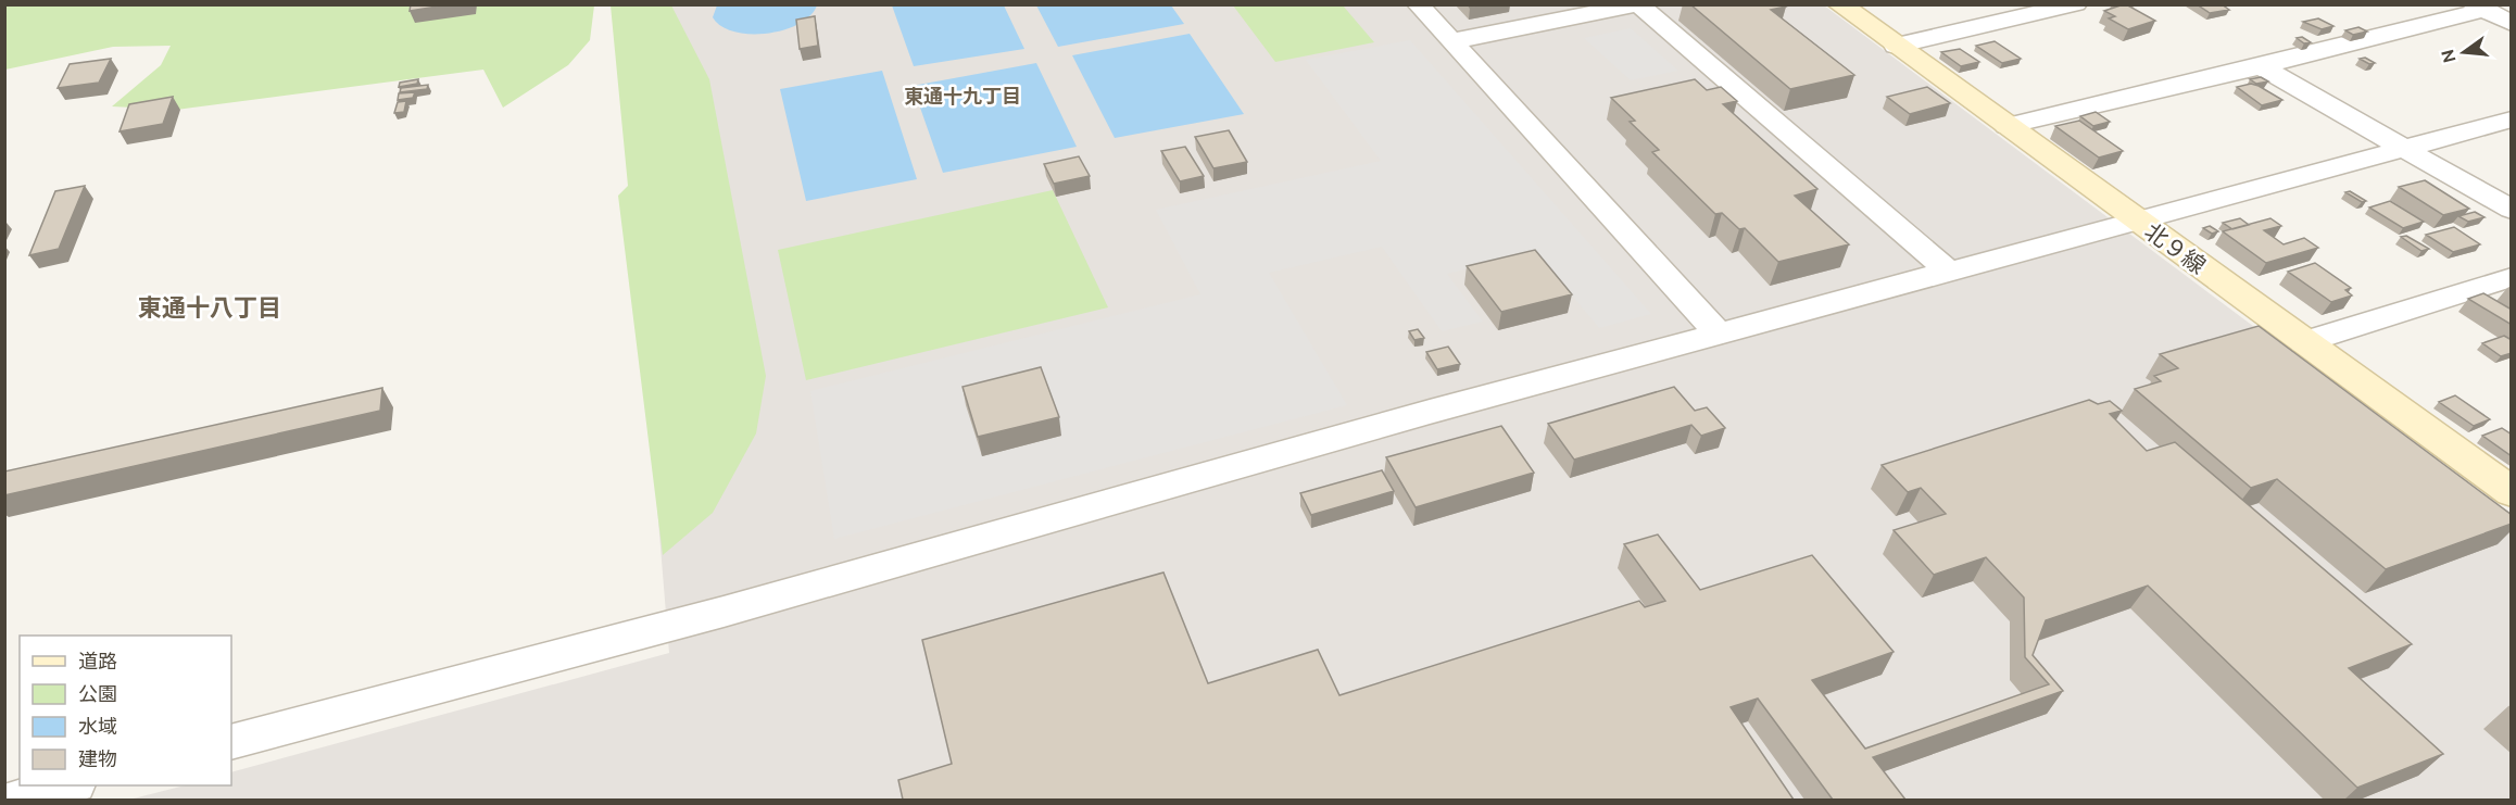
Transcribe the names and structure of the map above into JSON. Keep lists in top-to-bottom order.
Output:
{
  "streets": {
    "street": ["北９線"]
  },
  "districts": ["東通十九丁目", "東通十八丁目"],
  "legend": [
    "道路",
    "公園",
    "水域",
    "建物"
  ],
  "north": "left"
}
